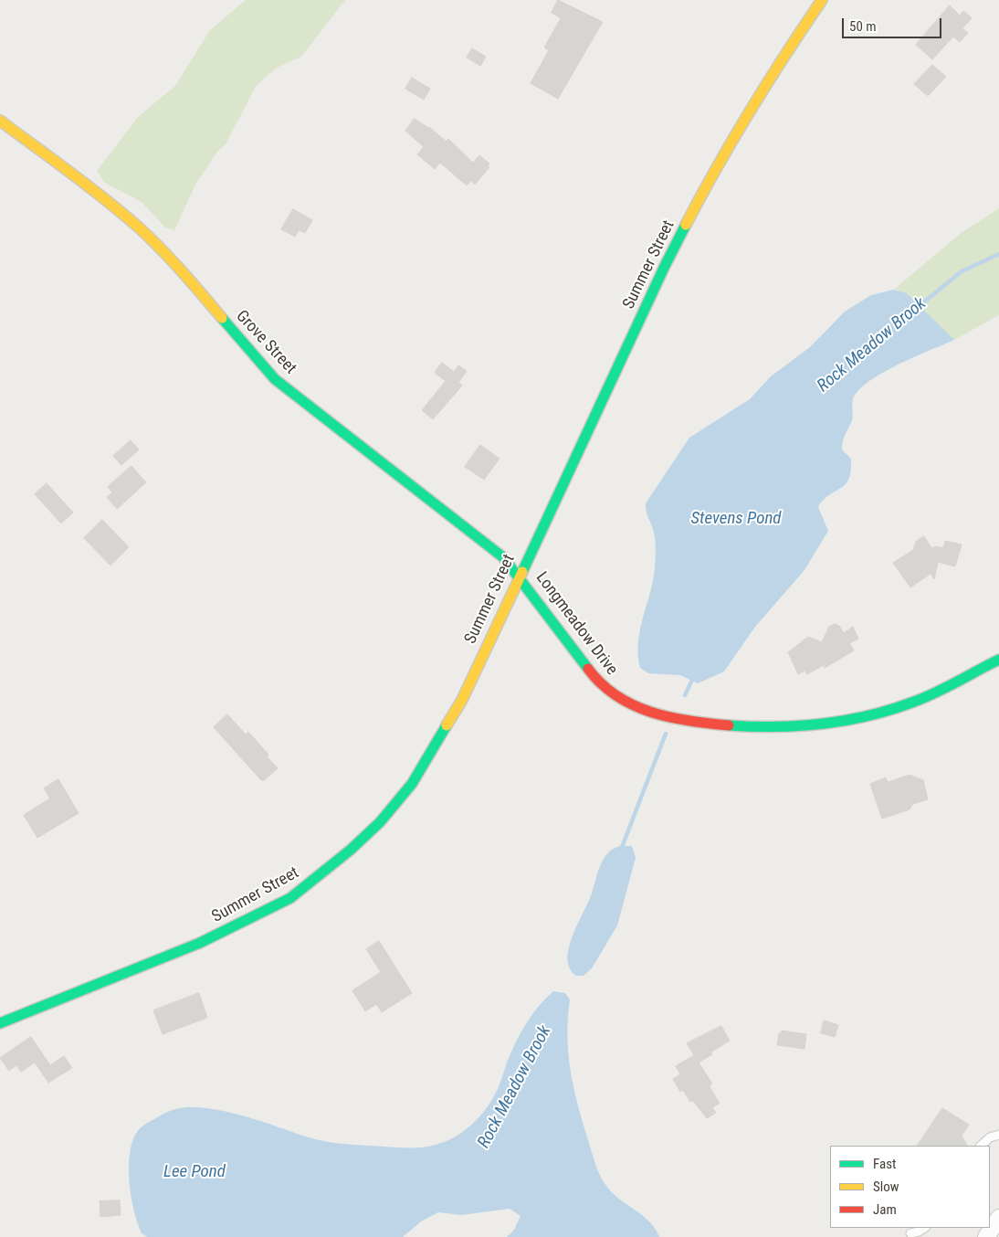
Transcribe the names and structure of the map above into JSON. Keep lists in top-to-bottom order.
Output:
{
  "streets": {
    "main road": ["Summer Street", "Grove Street", "Longmeadow Drive"]
  },
  "crossings": [
    ["Summer Street", "Grove Street"],
    ["Summer Street", "Longmeadow Drive"],
    ["Grove Street", "Longmeadow Drive"]
  ],
  "water": ["Rock Meadow Brook", "Stevens Pond", "Lee Pond"],
  "legend": ["Fast", "Slow", "Jam"],
  "scale_bar": "50 m"
}
